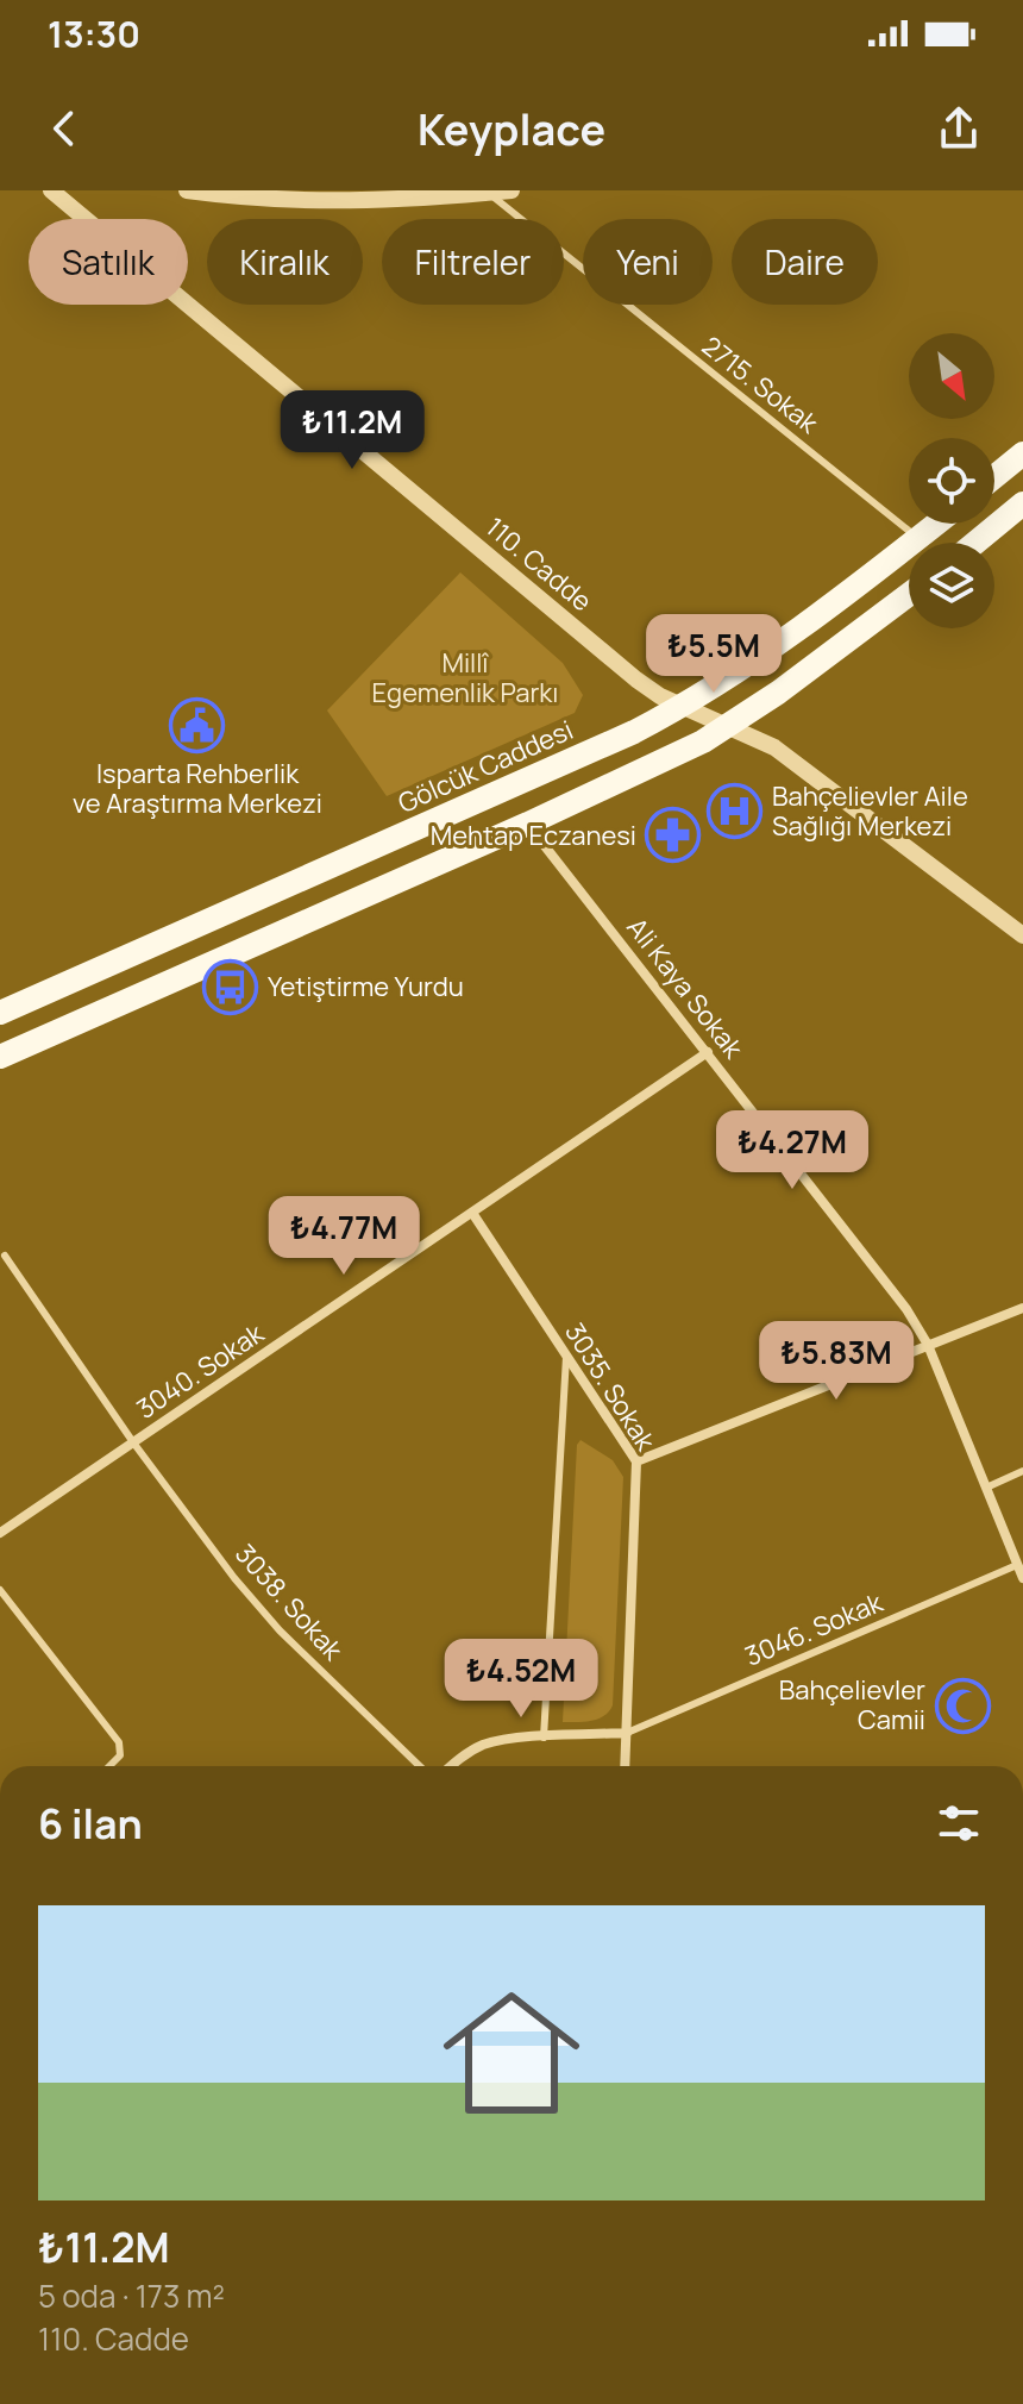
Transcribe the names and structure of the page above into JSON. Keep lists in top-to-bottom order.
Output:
{
  "streets": {
    "main road": ["Gölcük Caddesi"],
    "street": [
      "110. Cadde",
      "Ali Kaya Sokak",
      "3040. Sokak",
      "3035. Sokak"
    ],
    "lane": ["2715. Sokak", "3038. Sokak", "3046. Sokak"]
  },
  "crossings": [
    ["2715. Sokak", "Gölcük Caddesi"],
    ["110. Cadde", "Gölcük Caddesi"],
    ["Ali Kaya Sokak", "3040. Sokak"],
    ["Ali Kaya Sokak", "3046. Sokak"],
    ["3040. Sokak", "3035. Sokak"],
    ["3040. Sokak", "3038. Sokak"],
    ["3035. Sokak", "3046. Sokak"]
  ],
  "parks": ["Millî Egemenlik Parkı"],
  "places": {
    "public building": ["Isparta Rehberlik ve Araştırma Merkezi"],
    "hospital": ["Bahçelievler Aile Sağlığı Merkezi"],
    "pharmacy": ["Mehtap Eczanesi"],
    "bus stop": ["Yetiştirme Yurdu"],
    "mosque": ["Bahçelievler Camii"]
  },
  "north": "bottom right",
  "page": {
    "status": "13:30",
    "header": "Keyplace",
    "chip": [
      "Satılık",
      "Kiralık",
      "Filtreler",
      "Yeni",
      "Daire"
    ],
    "price": [
      "₺11.2M",
      "₺5.5M",
      "₺4.27M",
      "₺4.77M",
      "₺5.83M",
      "₺4.52M"
    ],
    "heading": "6 ilan",
    "list": [
      {
        "name": "₺11.2M",
        "note": "5 oda · 173 m² · 110. Cadde"
      }
    ]
  }
}
